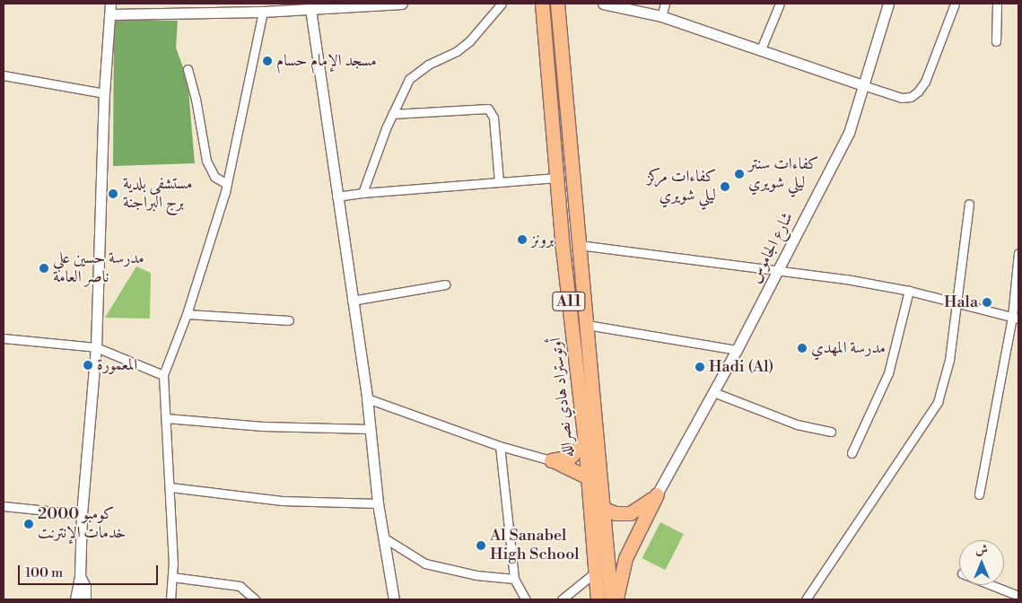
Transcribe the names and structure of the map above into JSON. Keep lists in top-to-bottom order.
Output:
{
  "streets": {
    "highway": ["A11", "أوتوستراد هادي نصرالله"],
    "street": ["شارع الجاموس"]
  },
  "places": [
    "مسجد الإمام حسام",
    "كفاءات سنتر ليلي شويري",
    "كفاءات مركز ليلي شويري",
    "مستشفی بلدیة برج البراجنة",
    "برونز",
    "مدرسة حسين علي ناصر العامة",
    "Hala",
    "مدرسة المهدي",
    "المعمورة",
    "Hadi (Al)",
    "كومبو 2000 خدمات الإنترنت",
    "Al Sanabel High School"
  ],
  "scale_bar": "100 m",
  "north": "top"
}
